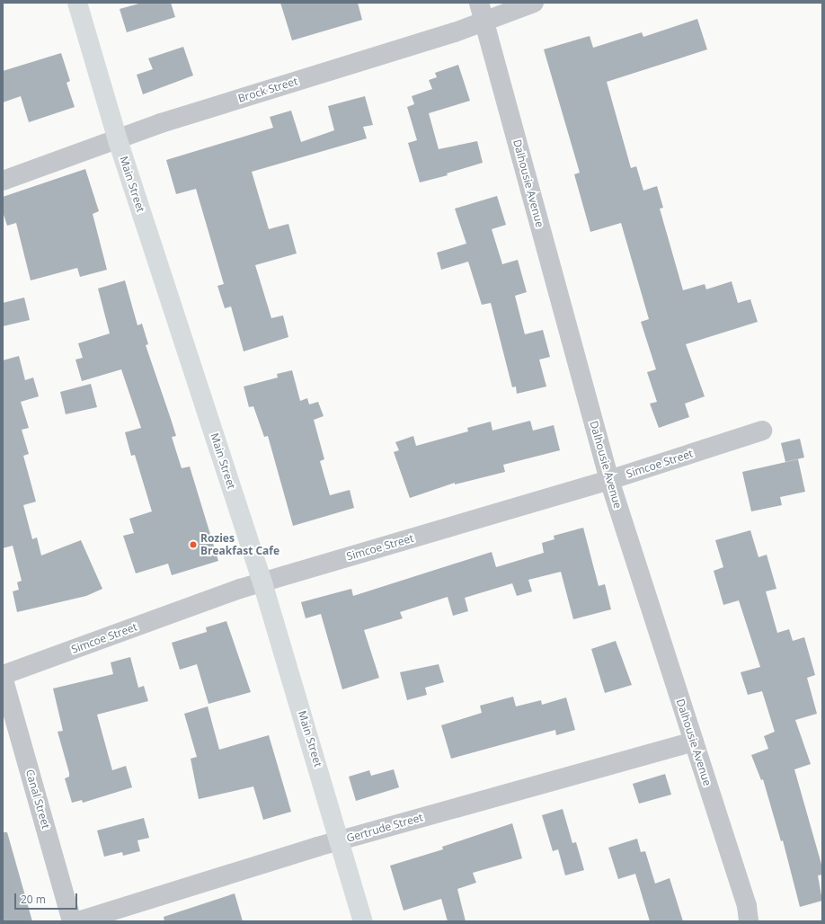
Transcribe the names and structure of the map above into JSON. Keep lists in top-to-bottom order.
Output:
{
  "streets": {
    "main road": ["Main Street"],
    "street": [
      "Brock Street",
      "Dalhousie Avenue",
      "Simcoe Street",
      "Canal Street",
      "Gertrude Street"
    ]
  },
  "crossings": [
    ["Brock Street", "Dalhousie Avenue"],
    ["Brock Street", "Main Street"],
    ["Dalhousie Avenue", "Simcoe Street"],
    ["Dalhousie Avenue", "Gertrude Street"],
    ["Main Street", "Simcoe Street"],
    ["Main Street", "Gertrude Street"],
    ["Simcoe Street", "Canal Street"]
  ],
  "places": ["Rozies Breakfast Cafe"],
  "scale_bar": "20 m"
}
